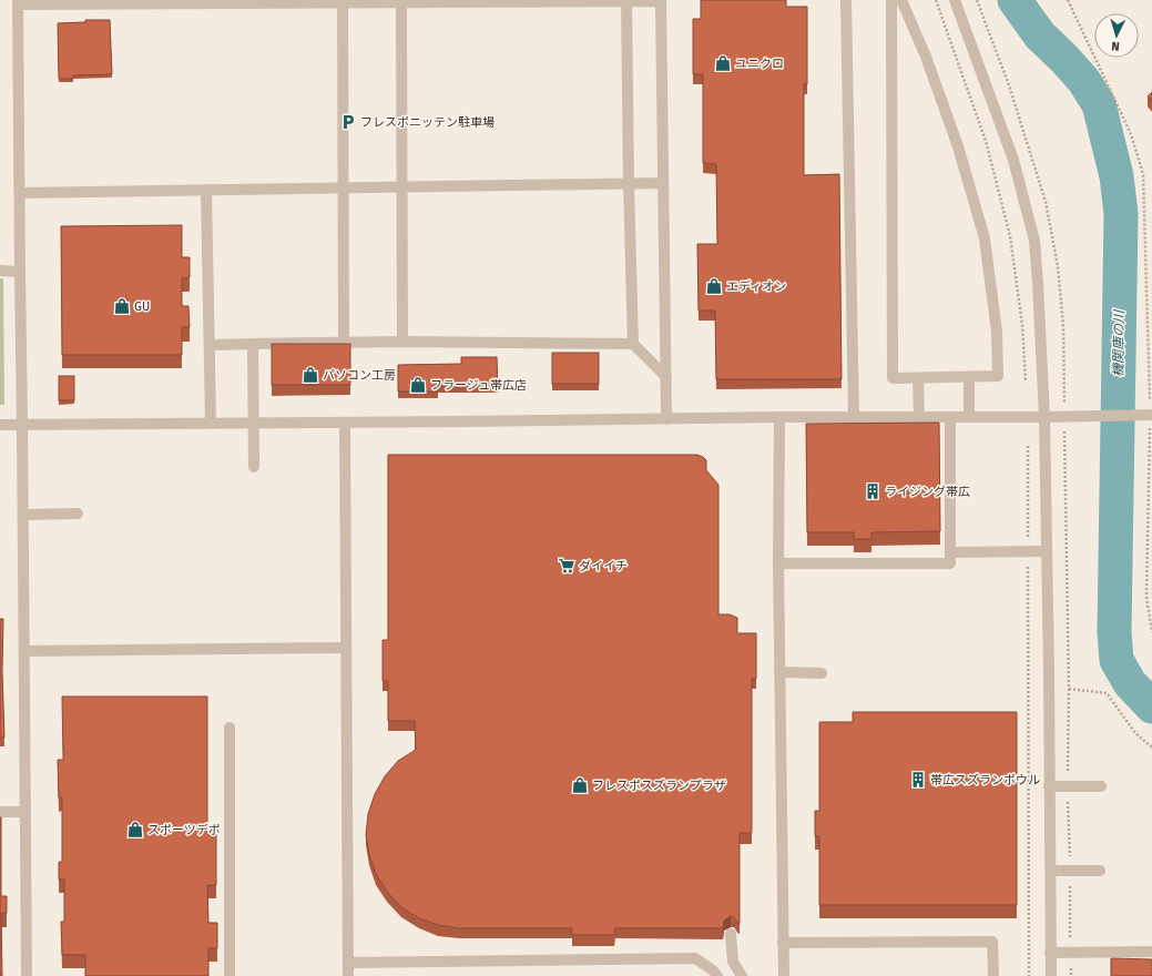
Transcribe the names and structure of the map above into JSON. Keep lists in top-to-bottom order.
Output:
{
  "water": ["機関庫の川"],
  "places": {
    "shop": [
      "ユニクロ",
      "エディオン",
      "GU",
      "パソコン工房",
      "フラージュ帯広店",
      "フレスポスズランプラザ",
      "スポーツデポ"
    ],
    "parking": ["フレスポニッテン駐車場"],
    "building": ["ライジング帯広", "帯広スズランボウル"],
    "supermarket": ["ダイイチ"]
  },
  "north": "bottom"
}
